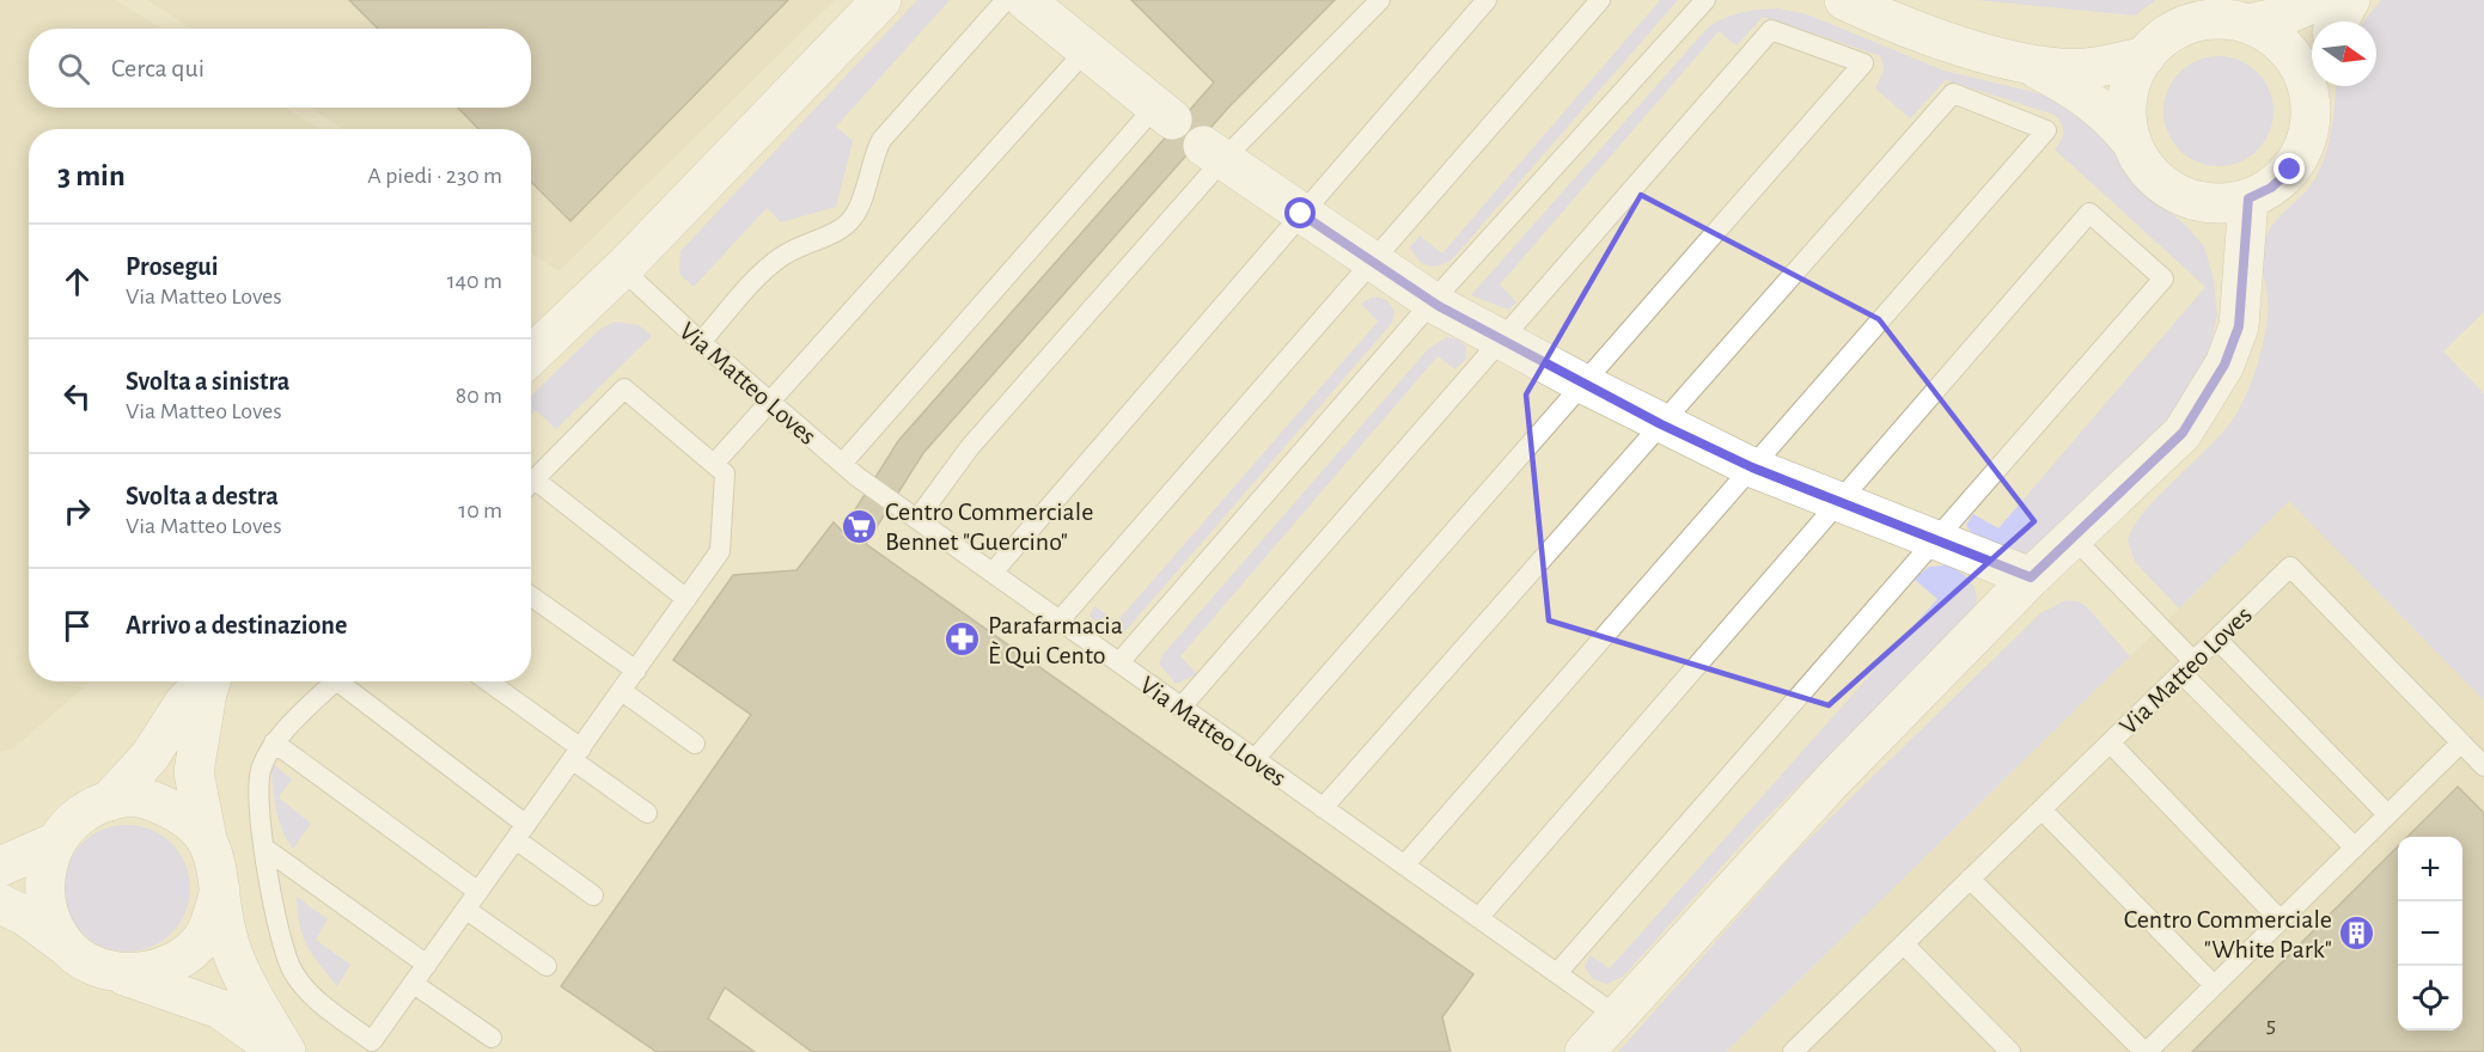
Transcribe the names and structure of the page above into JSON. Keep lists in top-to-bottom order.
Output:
{
  "streets": {
    "lane": ["Via Matteo Loves"]
  },
  "places": {
    "supermarket": ["Centro Commerciale Bennet \"Guercino\""],
    "pharmacy": ["Parafarmacia È Qui Cento"],
    "building": ["Centro Commerciale \"White Park\""]
  },
  "house_numbers": ["5"],
  "north": "right",
  "page": {
    "search": "Cerca qui",
    "heading": ["3 min", "A piedi · 230 m"],
    "list": [
      ["Prosegui", "Via Matteo Loves", "140 m"],
      ["Svolta a sinistra", "Via Matteo Loves", "80 m"],
      ["Svolta a destra", "Via Matteo Loves", "10 m"],
      "Arrivo a destinazione"
    ],
    "map_buttons": ["+", "−"]
  }
}
